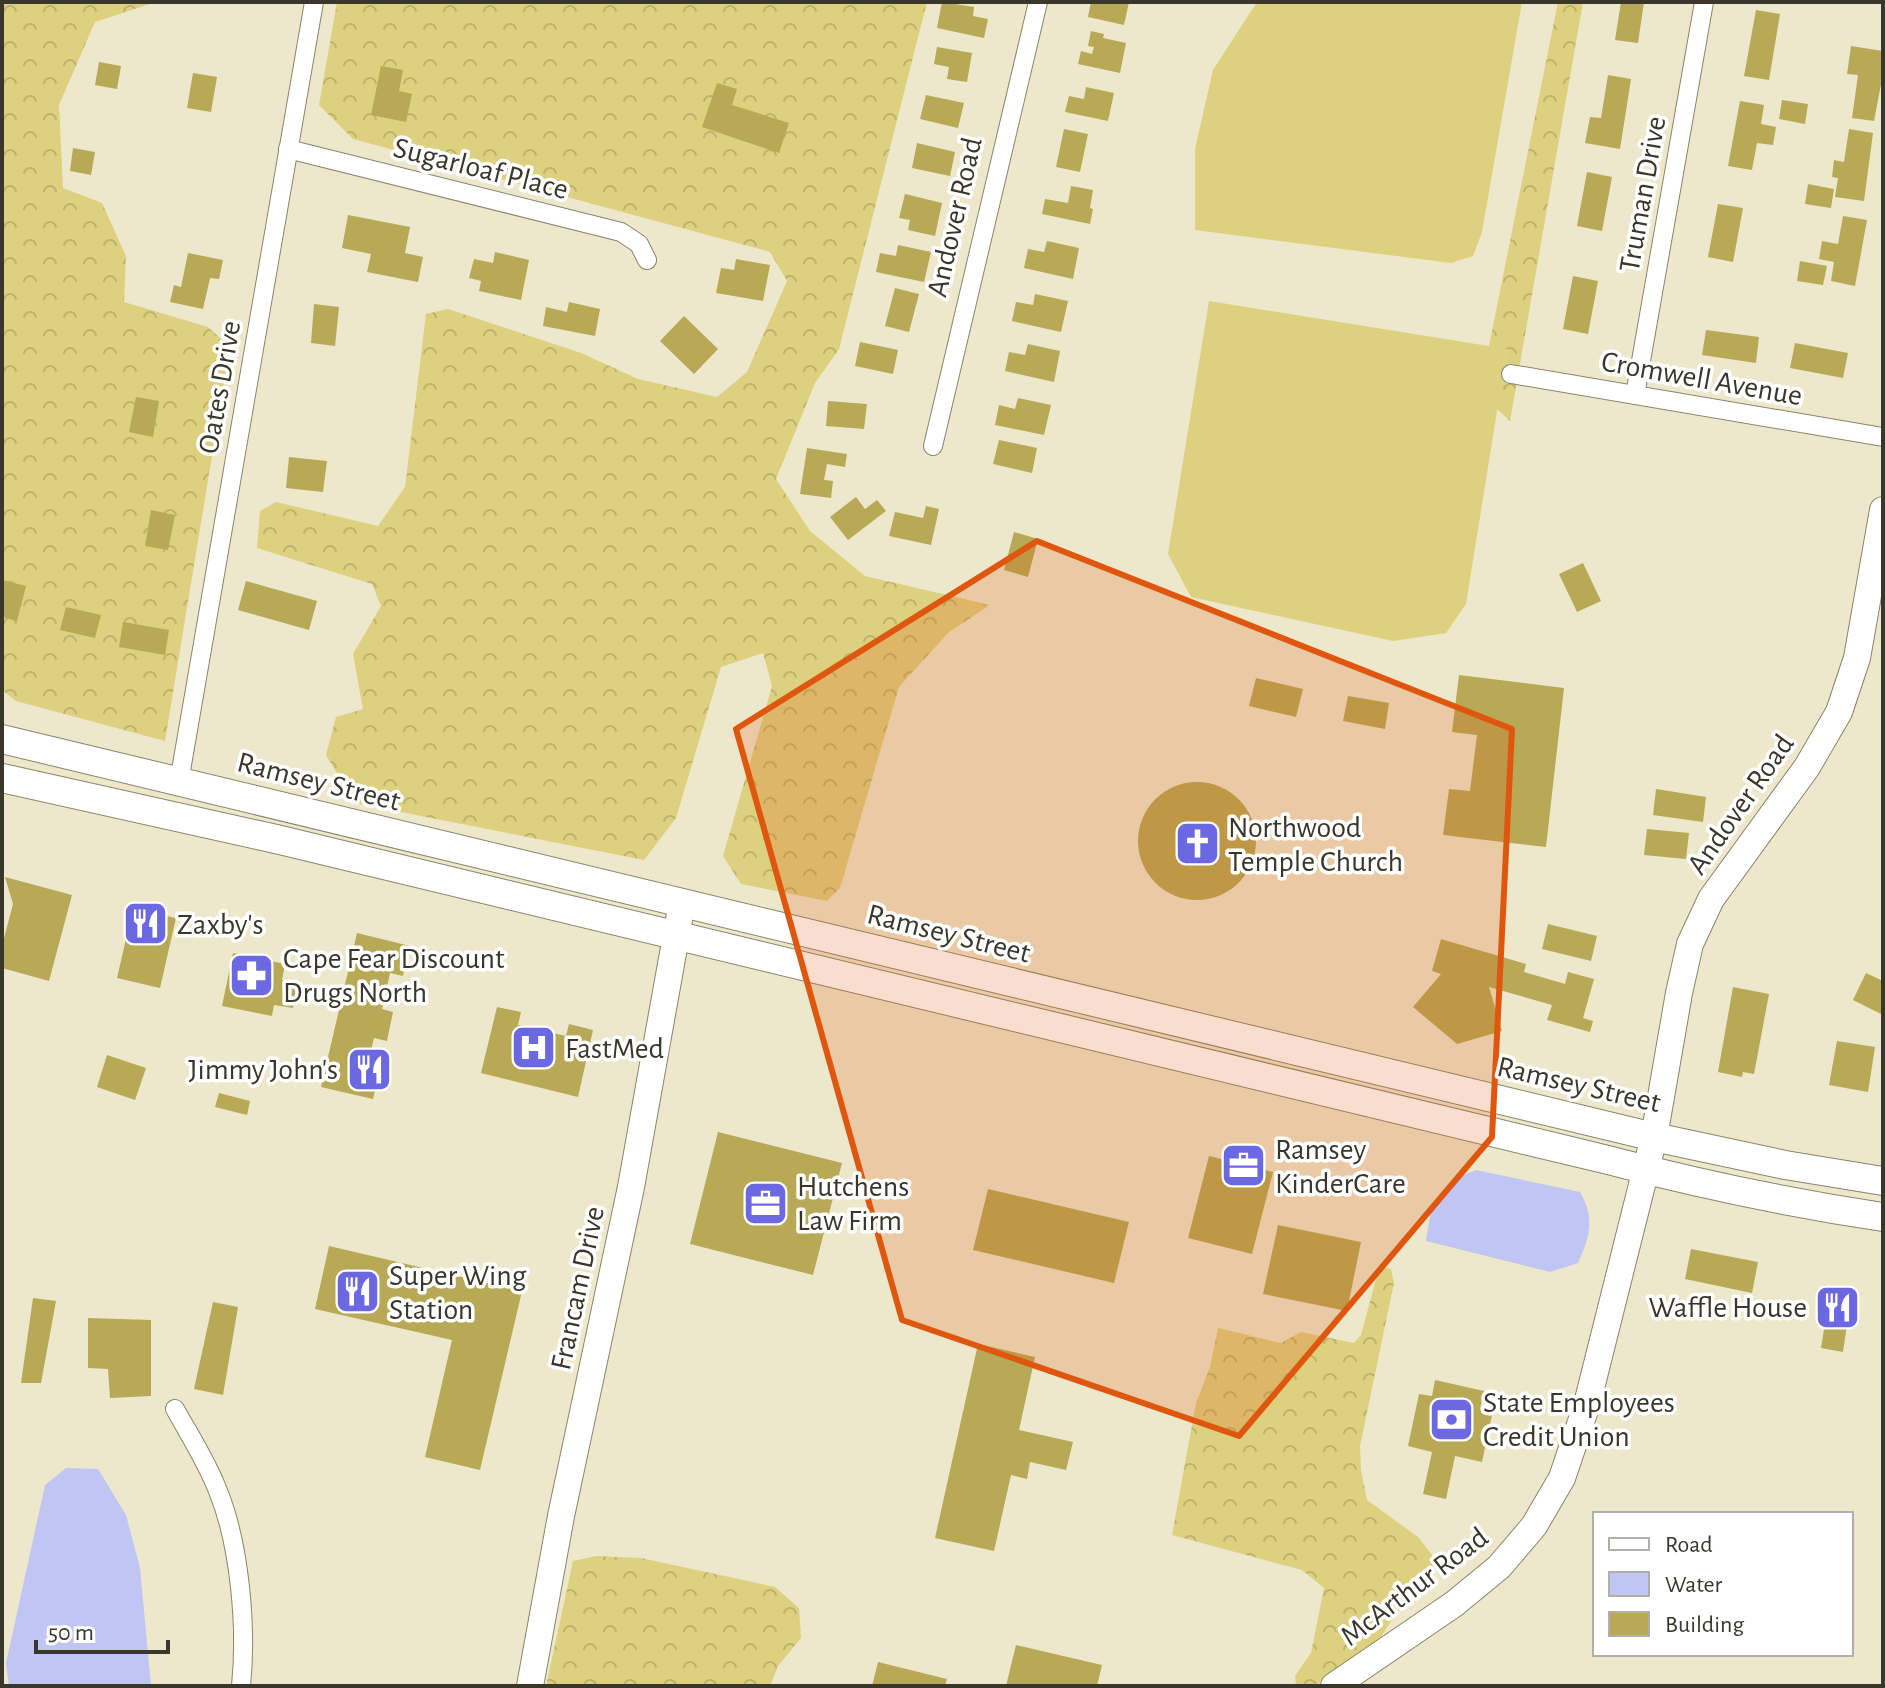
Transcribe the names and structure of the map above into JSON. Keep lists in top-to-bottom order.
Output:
{
  "streets": {
    "main road": ["Ramsey Street"],
    "street": [
      "Sugarloaf Place",
      "Truman Drive",
      "Andover Road",
      "Cromwell Avenue",
      "Oates Drive",
      "Francam Drive",
      "McArthur Road"
    ]
  },
  "crossings": [
    ["Sugarloaf Place", "Oates Drive"],
    ["Truman Drive", "Cromwell Avenue"],
    ["Andover Road", "Ramsey Street"],
    ["Andover Road", "McArthur Road"],
    ["Oates Drive", "Ramsey Street"],
    ["Ramsey Street", "Francam Drive"]
  ],
  "places": {
    "church": ["Northwood Temple Church"],
    "restaurant": [
      "Zaxby's",
      "Jimmy John's",
      "Super Wing Station",
      "Waffle House"
    ],
    "pharmacy": ["Cape Fear Discount Drugs North"],
    "hospital": ["FastMed"],
    "office": ["Ramsey KinderCare", "Hutchens Law Firm"],
    "bank": ["State Employees Credit Union"]
  },
  "legend": ["Road", "Water", "Building"],
  "scale_bar": "50 m"
}
